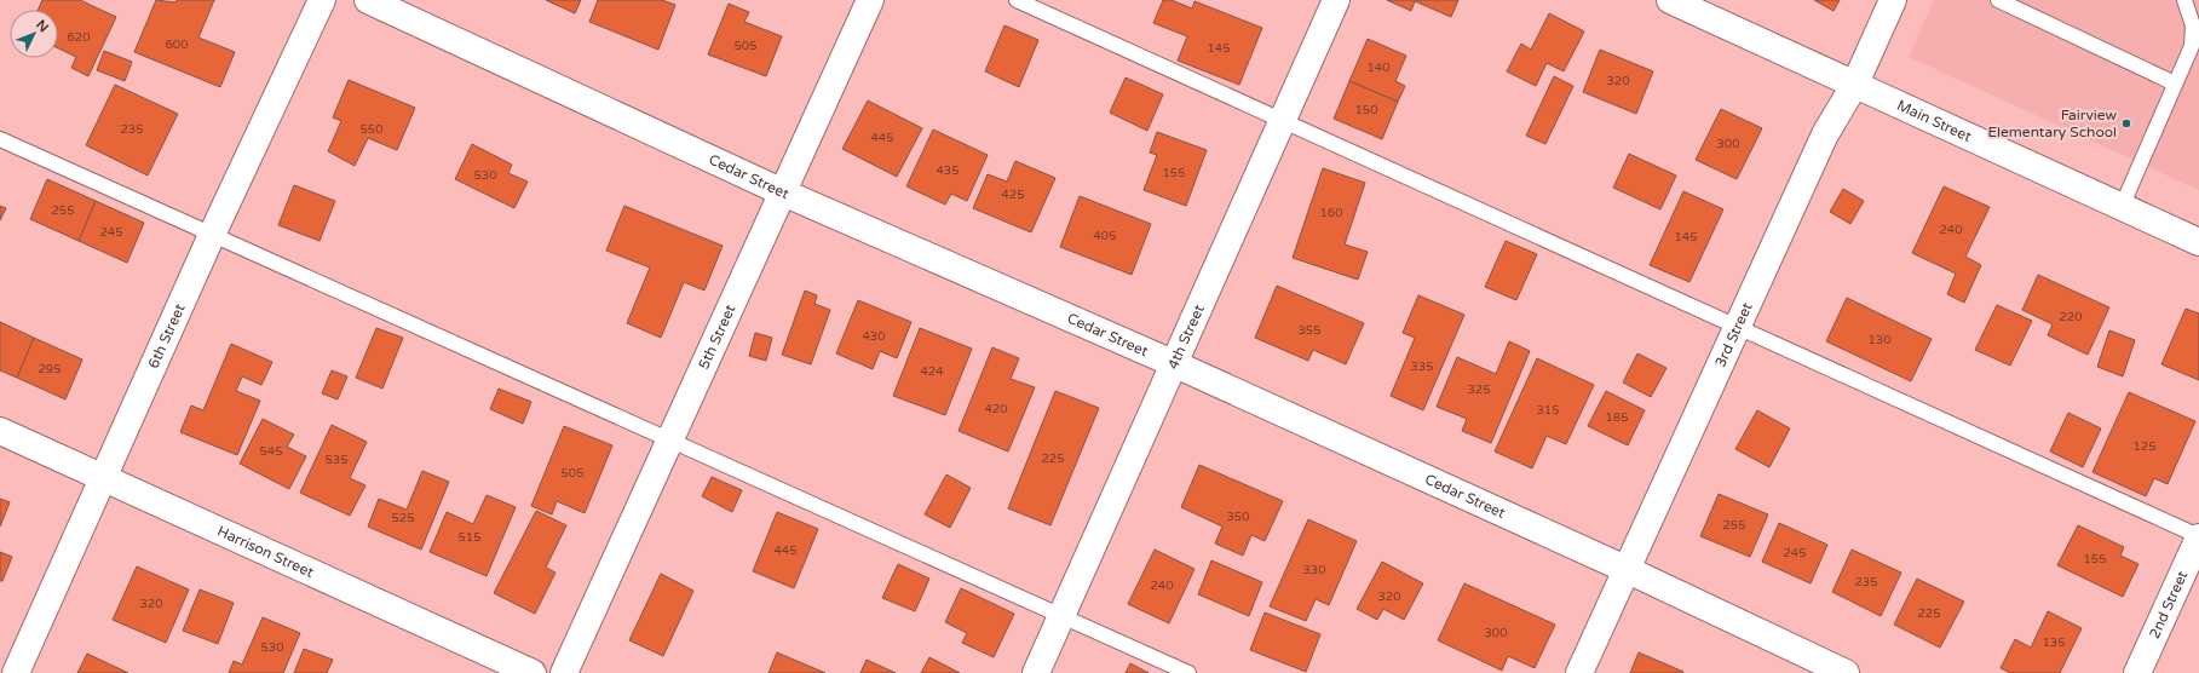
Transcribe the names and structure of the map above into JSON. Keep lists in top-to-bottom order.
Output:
{
  "streets": {
    "street": [
      "Main Street",
      "Cedar Street",
      "6th Street",
      "3rd Street",
      "5th Street",
      "4th Street",
      "Harrison Street",
      "2nd Street"
    ]
  },
  "crossings": [
    ["Main Street", "3rd Street"],
    ["Cedar Street", "3rd Street"],
    ["Cedar Street", "5th Street"],
    ["Cedar Street", "4th Street"],
    ["6th Street", "Harrison Street"]
  ],
  "places": ["Fairview Elementary School"],
  "house_numbers": [
    "620",
    "600",
    "505",
    "145",
    "140",
    "320",
    "150",
    "235",
    "550",
    "445",
    "300",
    "435",
    "155",
    "530",
    "425",
    "255",
    "160",
    "240",
    "245",
    "405",
    "145",
    "220",
    "355",
    "430",
    "130",
    "335",
    "295",
    "424",
    "325",
    "420",
    "315",
    "185",
    "125",
    "545",
    "225",
    "535",
    "505",
    "350",
    "525",
    "255",
    "515",
    "445",
    "245",
    "155",
    "330",
    "235",
    "240",
    "320",
    "320",
    "225",
    "300",
    "135",
    "530"
  ],
  "north": "top right"
}
